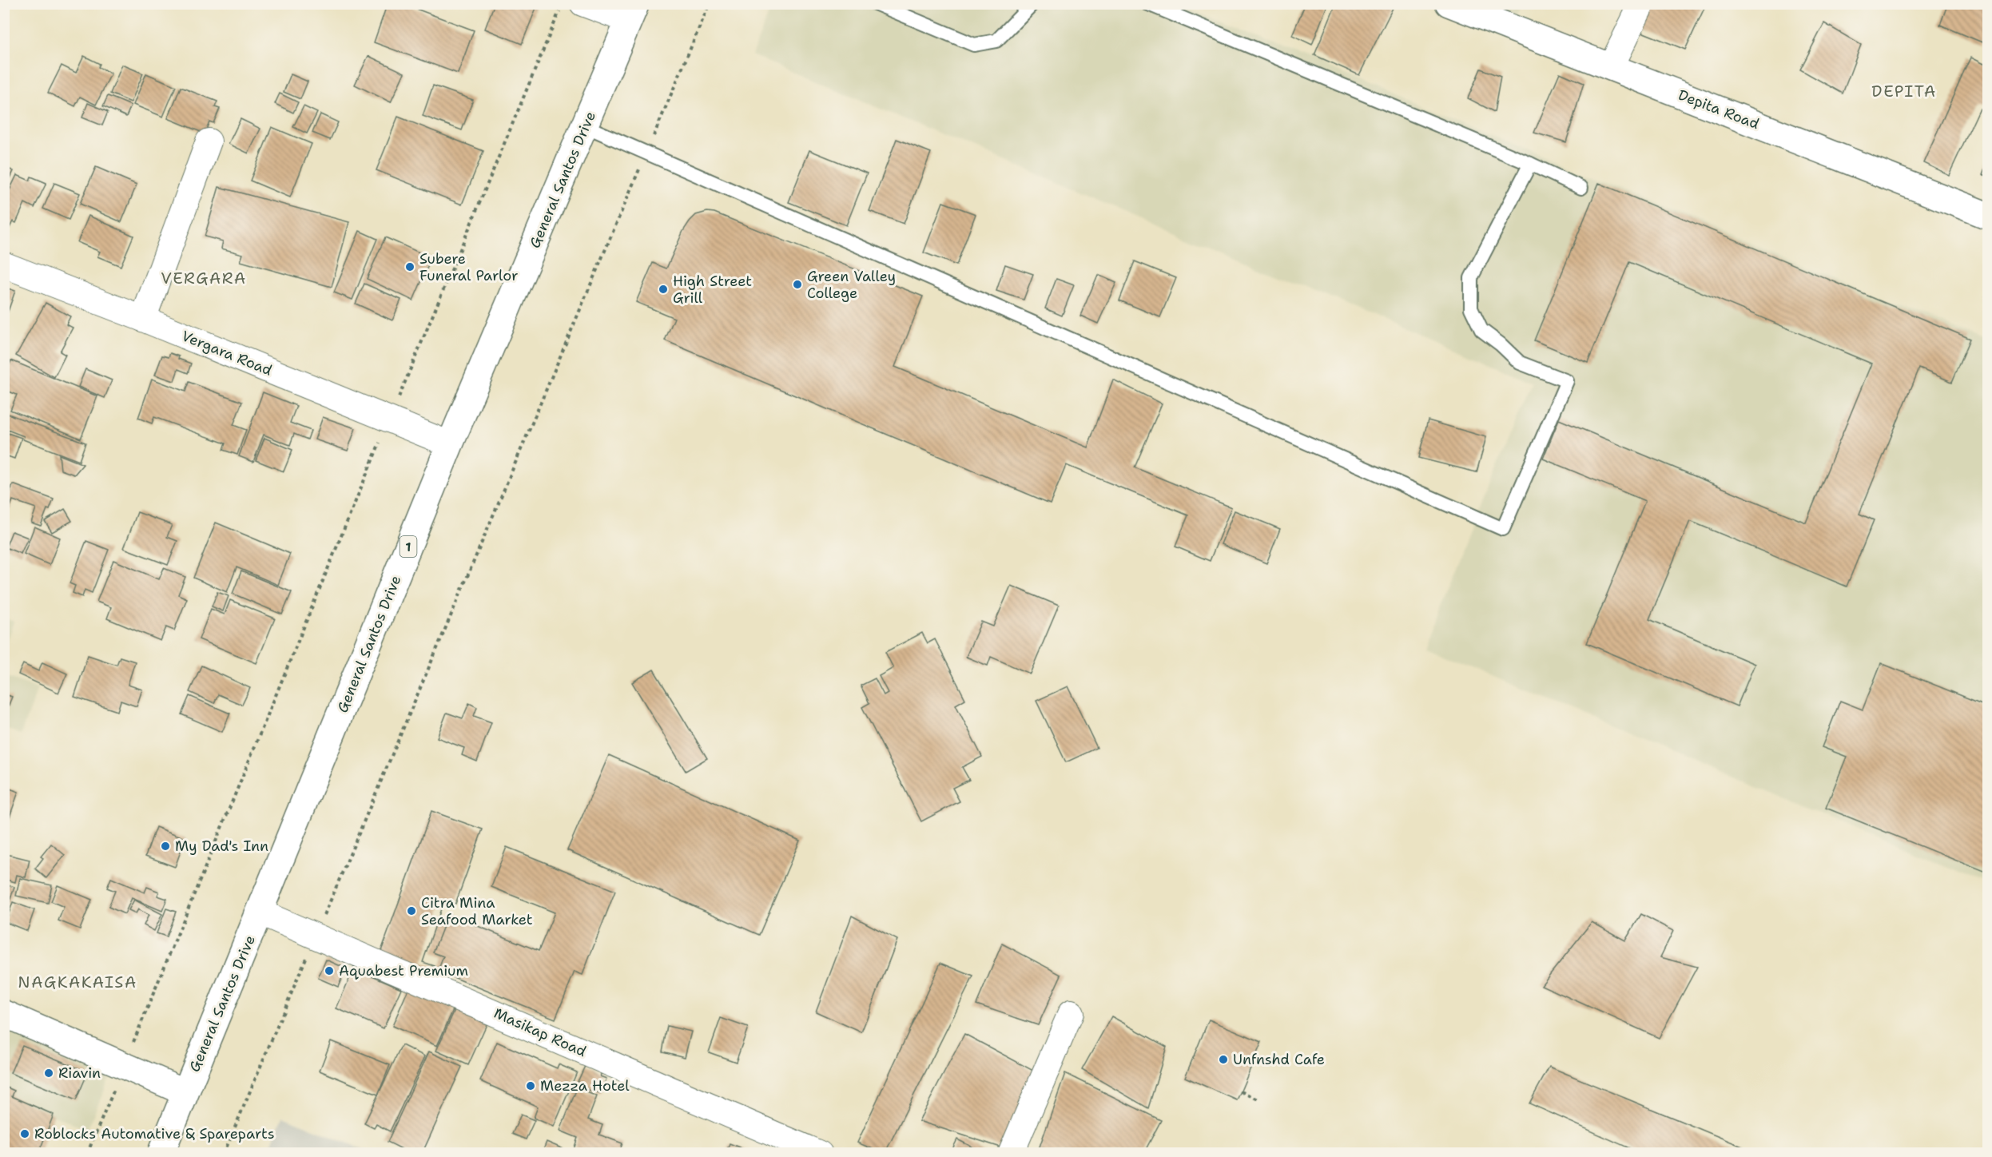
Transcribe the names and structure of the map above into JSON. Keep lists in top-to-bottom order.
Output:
{
  "streets": {
    "main road": ["Depita Road", "General Santos Drive", "1"],
    "street": ["Vergara Road", "Masikap Road"]
  },
  "crossings": [
    ["General Santos Drive", "Vergara Road"],
    ["General Santos Drive", "Masikap Road"]
  ],
  "districts": ["DEPITA", "VERGARA", "NAGKAKAISA"],
  "places": [
    "Subere Funeral Parlor",
    "Green Valley College",
    "High Street Grill",
    "My Dad's Inn",
    "Citra Mina Seafood Market",
    "Aquabest Premium",
    "Unfnshd Cafe",
    "Riavin",
    "Mezza Hotel",
    "Roblocks Automative & Spareparts"
  ]
}
